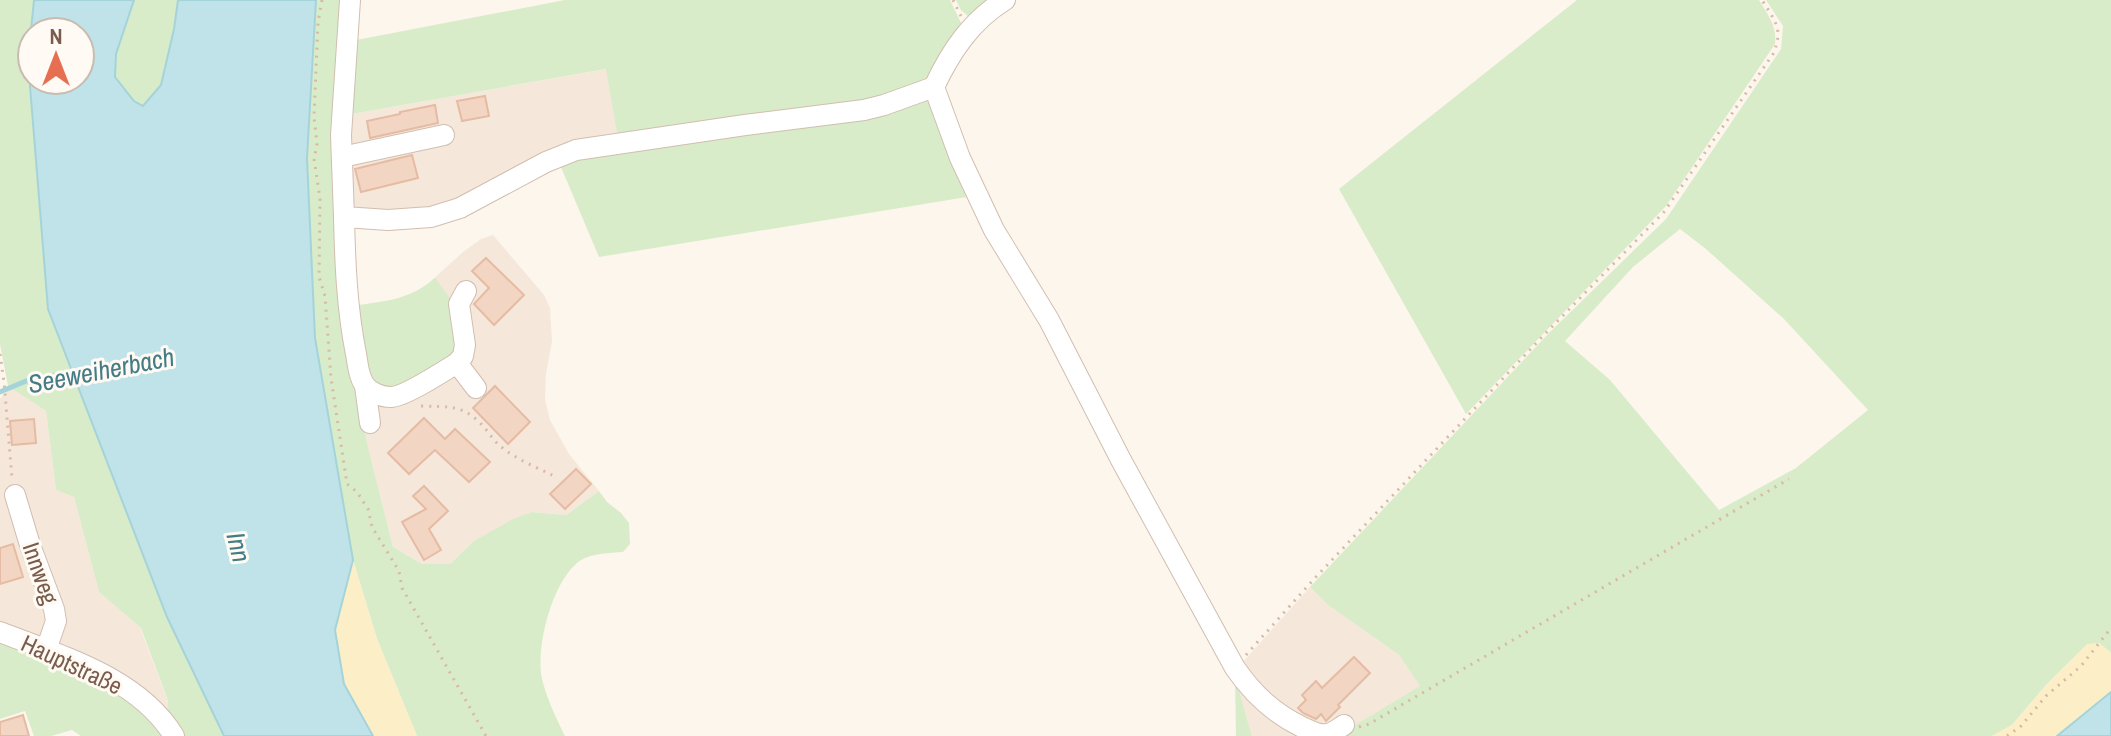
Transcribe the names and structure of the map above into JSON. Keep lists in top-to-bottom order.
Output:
{
  "streets": {
    "street": ["Innweg", "Hauptstraße"]
  },
  "crossings": [
    ["Innweg", "Hauptstraße"]
  ],
  "water": ["Seeweiherbach", "Inn"],
  "north": "top"
}
